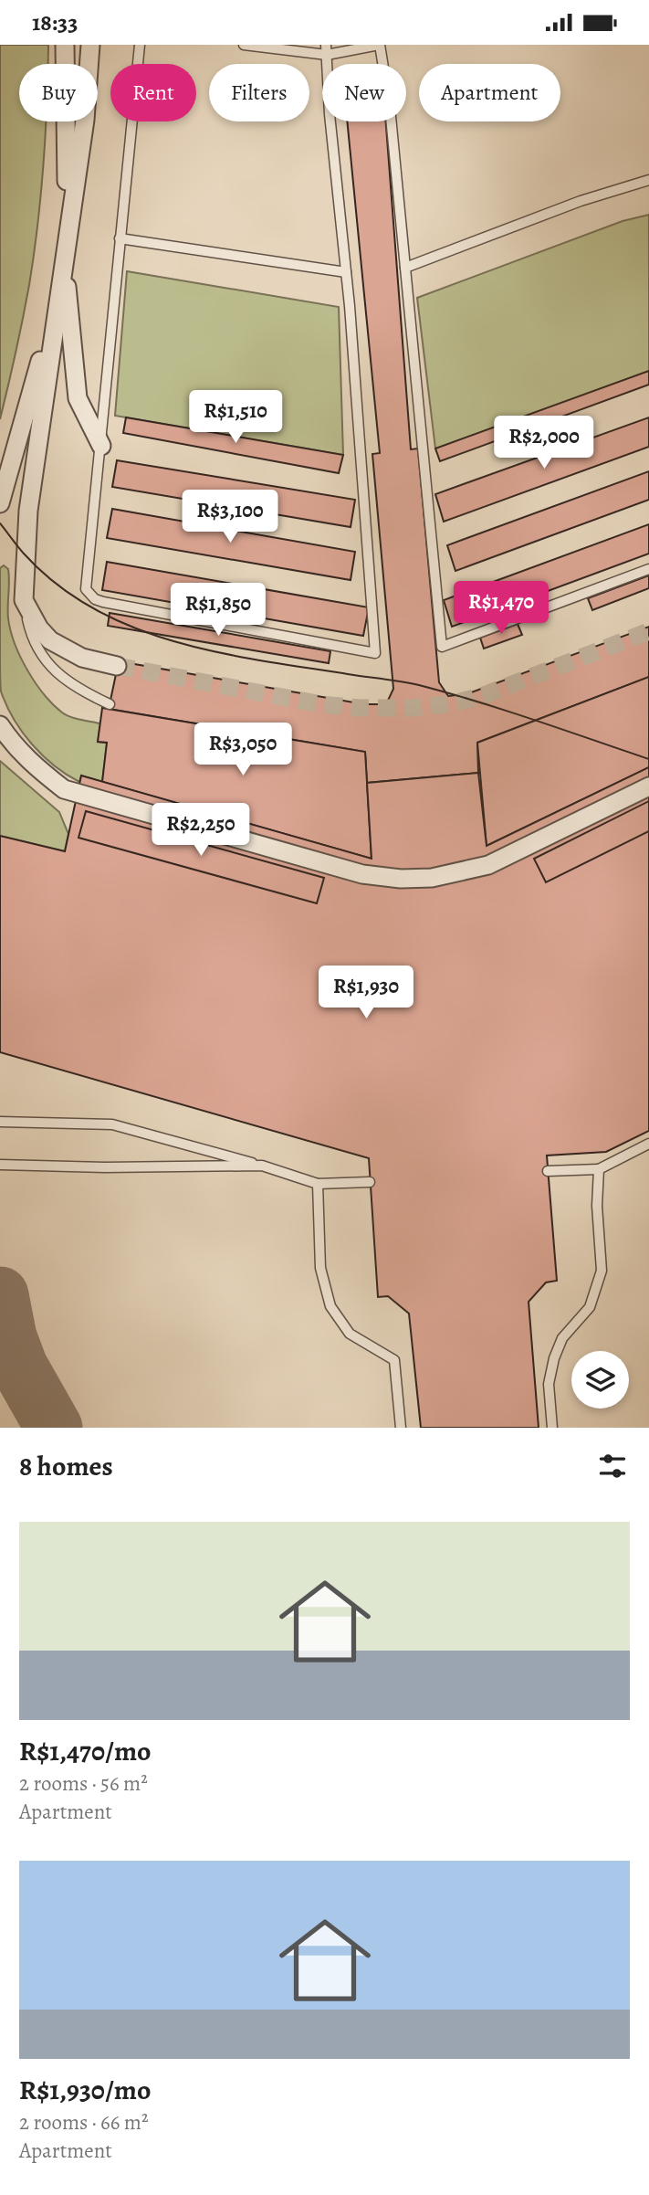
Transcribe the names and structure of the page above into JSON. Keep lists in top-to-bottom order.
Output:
{
  "page": {
    "status": "18:33",
    "chip": [
      "Buy",
      "Rent",
      "Filters",
      "New",
      "Apartment"
    ],
    "price": [
      "R$1,510",
      "R$2,000",
      "R$3,100",
      "R$1,470",
      "R$1,850",
      "R$3,050",
      "R$2,250",
      "R$1,930"
    ],
    "heading": "8 homes",
    "list": [
      {
        "name": "R$1,470/mo",
        "note": "2 rooms · 56 m² · Apartment"
      },
      {
        "name": "R$1,930/mo",
        "note": "2 rooms · 66 m² · Apartment"
      }
    ]
  }
}
